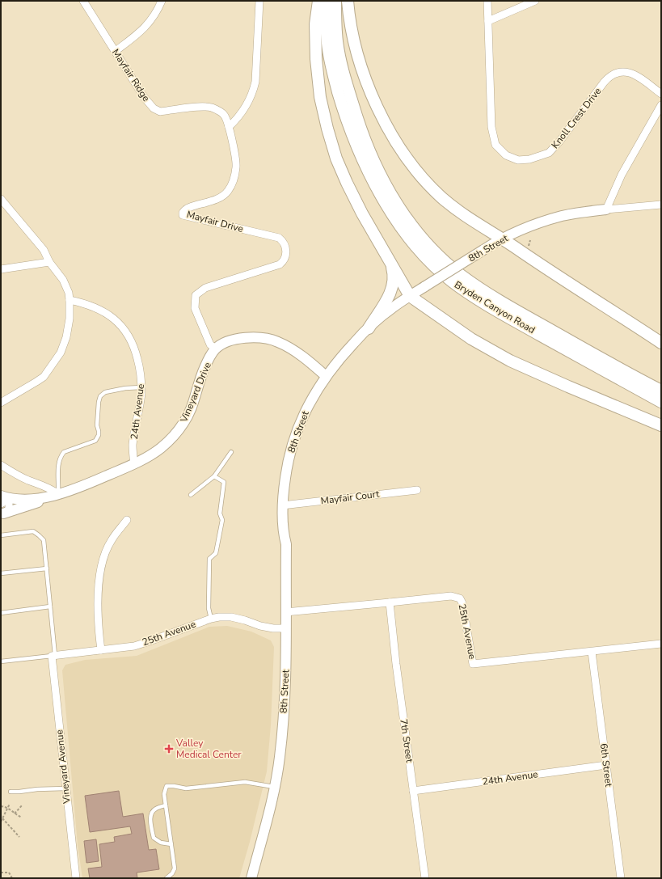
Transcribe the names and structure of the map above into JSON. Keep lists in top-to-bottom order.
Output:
{
  "streets": {
    "main road": ["8th Street", "Bryden Canyon Road", "Vineyard Drive"],
    "street": [
      "Mayfair Ridge",
      "Knoll Crest Drive",
      "Mayfair Drive",
      "24th Avenue",
      "Mayfair Court",
      "25th Avenue",
      "7th Street",
      "6th Street",
      "Vineyard Avenue"
    ]
  },
  "crossings": [
    ["Mayfair Ridge", "Mayfair Drive"],
    ["Mayfair Drive", "Vineyard Drive"],
    ["8th Street", "Mayfair Court"],
    ["8th Street", "25th Avenue"],
    ["Vineyard Drive", "24th Avenue"],
    ["24th Avenue", "7th Street"],
    ["24th Avenue", "6th Street"],
    ["25th Avenue", "7th Street"],
    ["25th Avenue", "6th Street"],
    ["25th Avenue", "Vineyard Avenue"]
  ],
  "places": {
    "health": ["Valley Medical Center"]
  }
}
